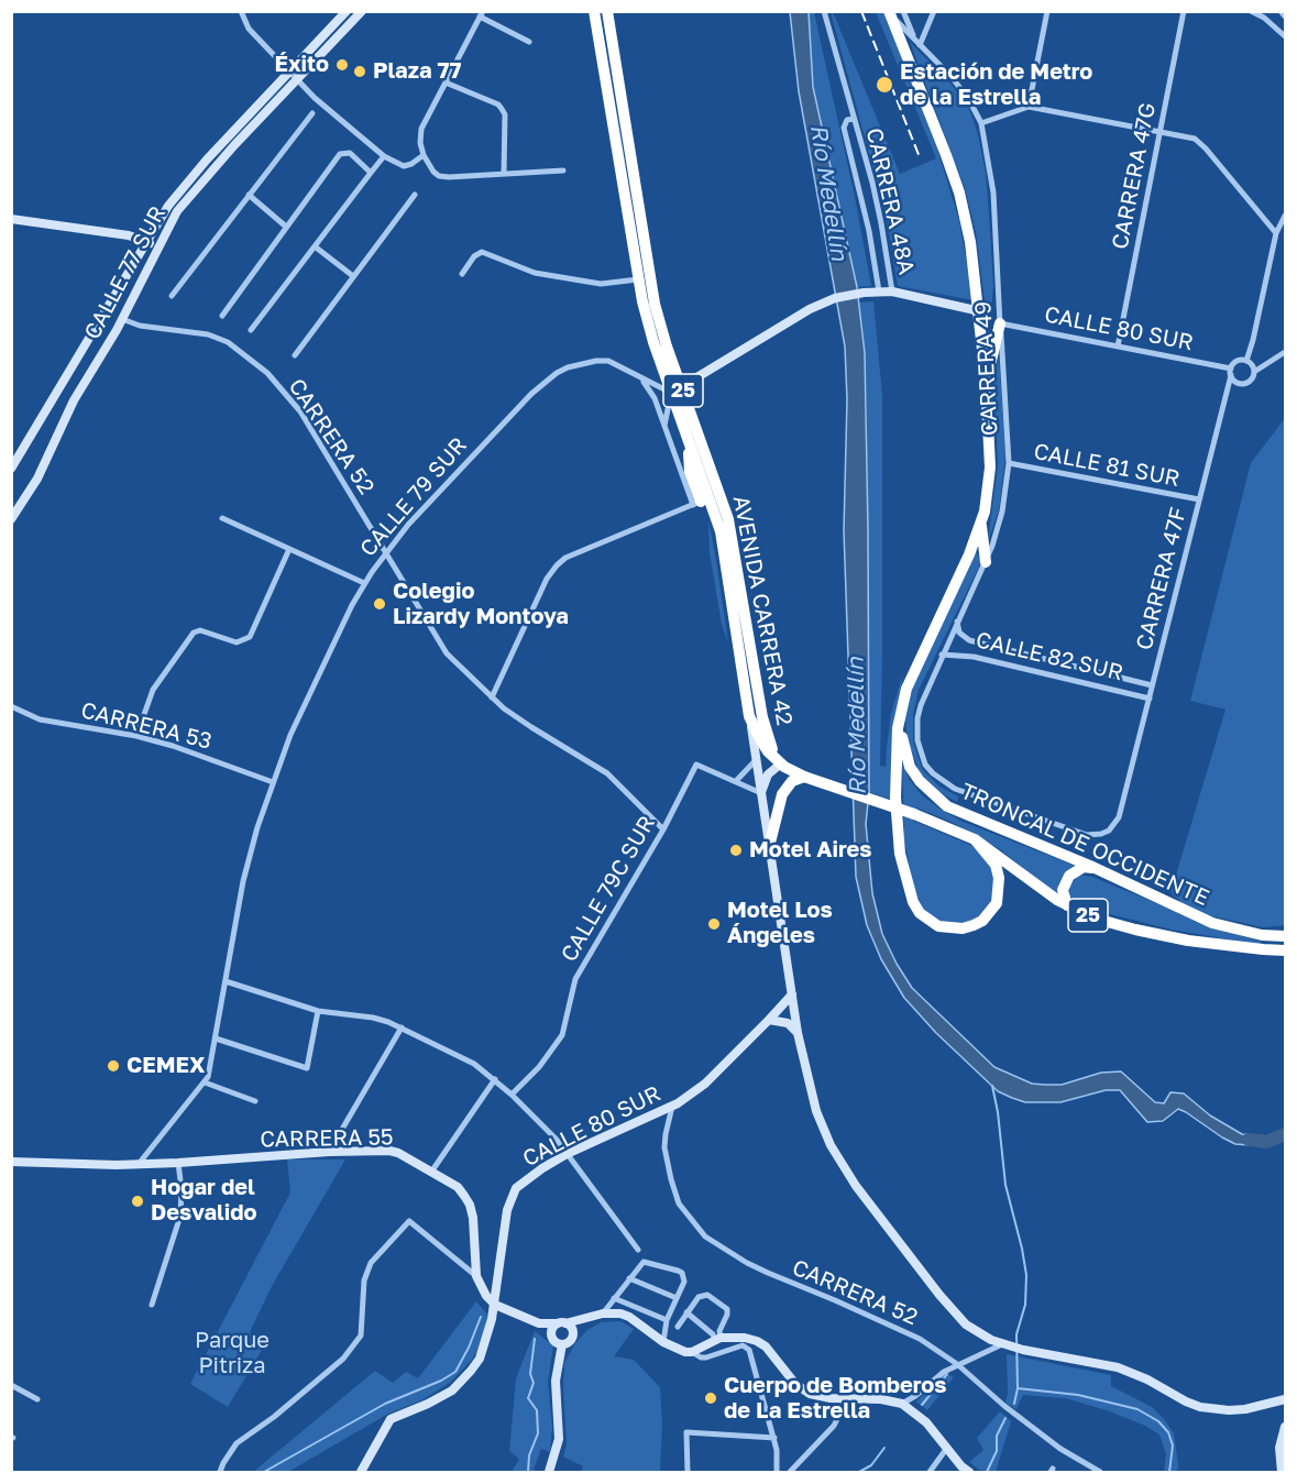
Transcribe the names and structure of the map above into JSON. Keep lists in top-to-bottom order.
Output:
{
  "streets": {
    "highway": ["25", "AVENIDA CARRERA 42", "TRONCAL DE OCCIDENTE"],
    "street": [
      "CARRERA 47G",
      "CARRERA 48A",
      "CALLE 77 SUR",
      "CALLE 80 SUR",
      "CARRERA 49",
      "CARRERA 52",
      "CALLE 81 SUR",
      "CALLE 79 SUR",
      "CARRERA 47F",
      "CALLE 82 SUR",
      "CARRERA 53",
      "CALLE 79C SUR",
      "CARRERA 55"
    ]
  },
  "crossings": [
    ["CARRERA 47G", "CALLE 80 SUR"],
    ["CALLE 77 SUR", "CARRERA 52"],
    ["CALLE 80 SUR", "CARRERA 49"],
    ["CALLE 80 SUR", "CARRERA 52"],
    ["CALLE 80 SUR", "CARRERA 47F"],
    ["CARRERA 49", "25"],
    ["CARRERA 49", "CALLE 81 SUR"],
    ["CARRERA 49", "CARRERA 47F"],
    ["CARRERA 49", "CALLE 82 SUR"],
    ["25", "TRONCAL DE OCCIDENTE"],
    ["CARRERA 52", "CALLE 79 SUR"],
    ["CARRERA 52", "CALLE 79C SUR"],
    ["CALLE 81 SUR", "CARRERA 47F"],
    ["CALLE 79 SUR", "AVENIDA CARRERA 42"],
    ["CALLE 79 SUR", "CARRERA 53"],
    ["CALLE 79 SUR", "CARRERA 55"],
    ["CARRERA 47F", "CALLE 82 SUR"],
    ["AVENIDA CARRERA 42", "TRONCAL DE OCCIDENTE"]
  ],
  "water": ["Río Medellín"],
  "parks": ["Parque Pitriza"],
  "places": [
    "Éxito",
    "Plaza 77",
    "Estación de Metro de la Estrella",
    "Colegio Lizardy Montoya",
    "Motel Aires",
    "Motel Los Ángeles",
    "CEMEX",
    "Hogar del Desvalido",
    "Cuerpo de Bomberos de La Estrella"
  ]
}
